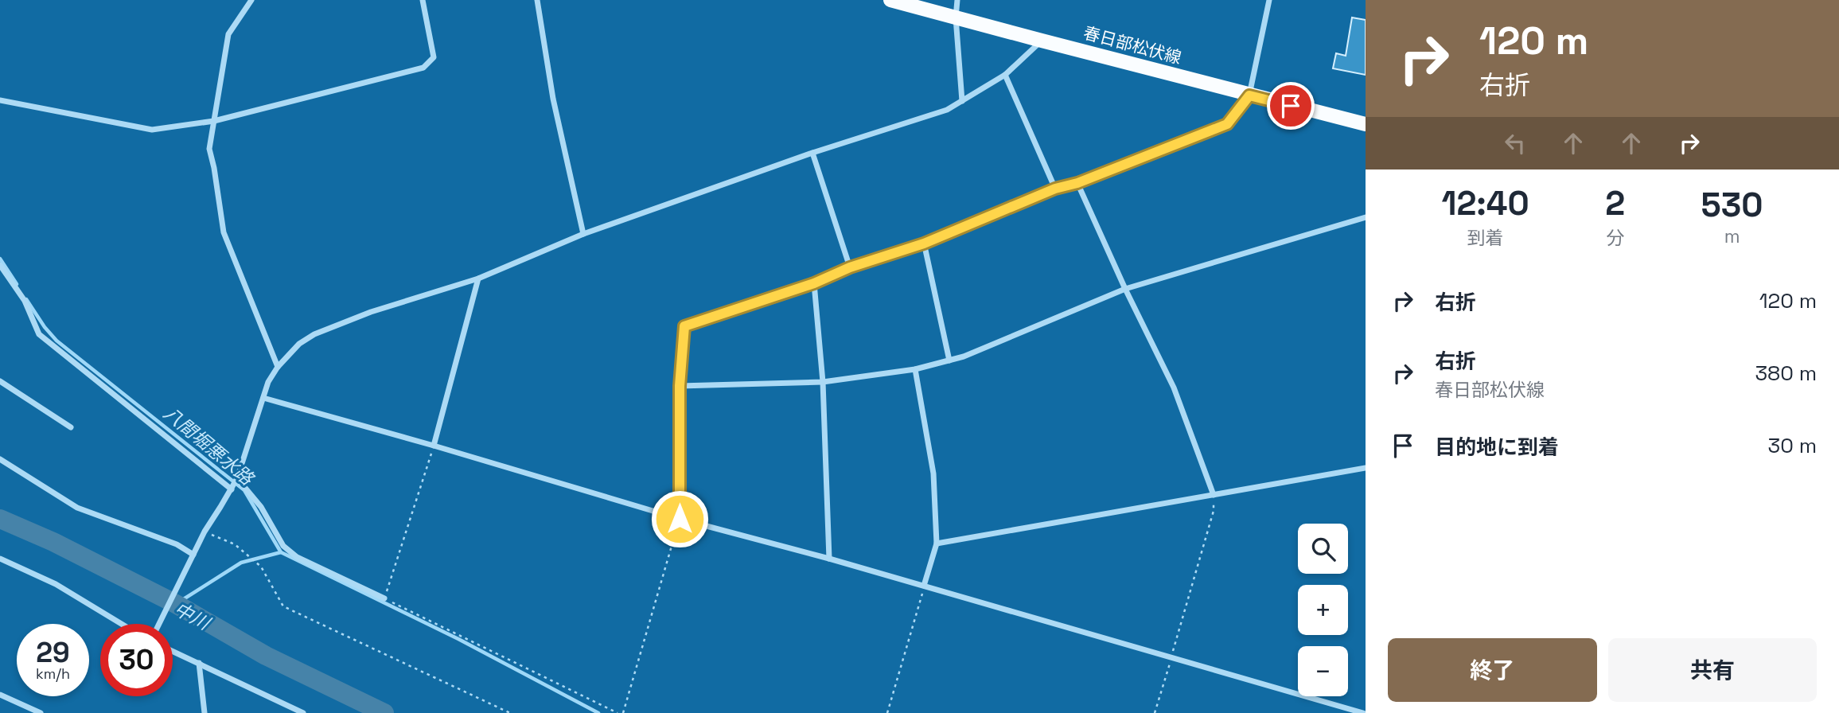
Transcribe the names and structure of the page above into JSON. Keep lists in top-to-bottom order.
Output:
{
  "streets": {
    "main road": ["春日部松伏線"]
  },
  "water": ["八間堀悪水路", "中川"],
  "page": {
    "turn": ["120 m", "右折"],
    "eta": [
      "12:40",
      "到着",
      "2",
      "分",
      "530",
      "m"
    ],
    "list": [
      {
        "name": "右折",
        "value": "120 m"
      },
      {
        "name": "右折",
        "note": "春日部松伏線",
        "value": "380 m"
      },
      {
        "name": "目的地に到着",
        "value": "30 m"
      }
    ],
    "map_buttons": ["+", "−"],
    "speed": "29 km/h",
    "limit": "30",
    "buttons": ["終了", "共有"]
  }
}
